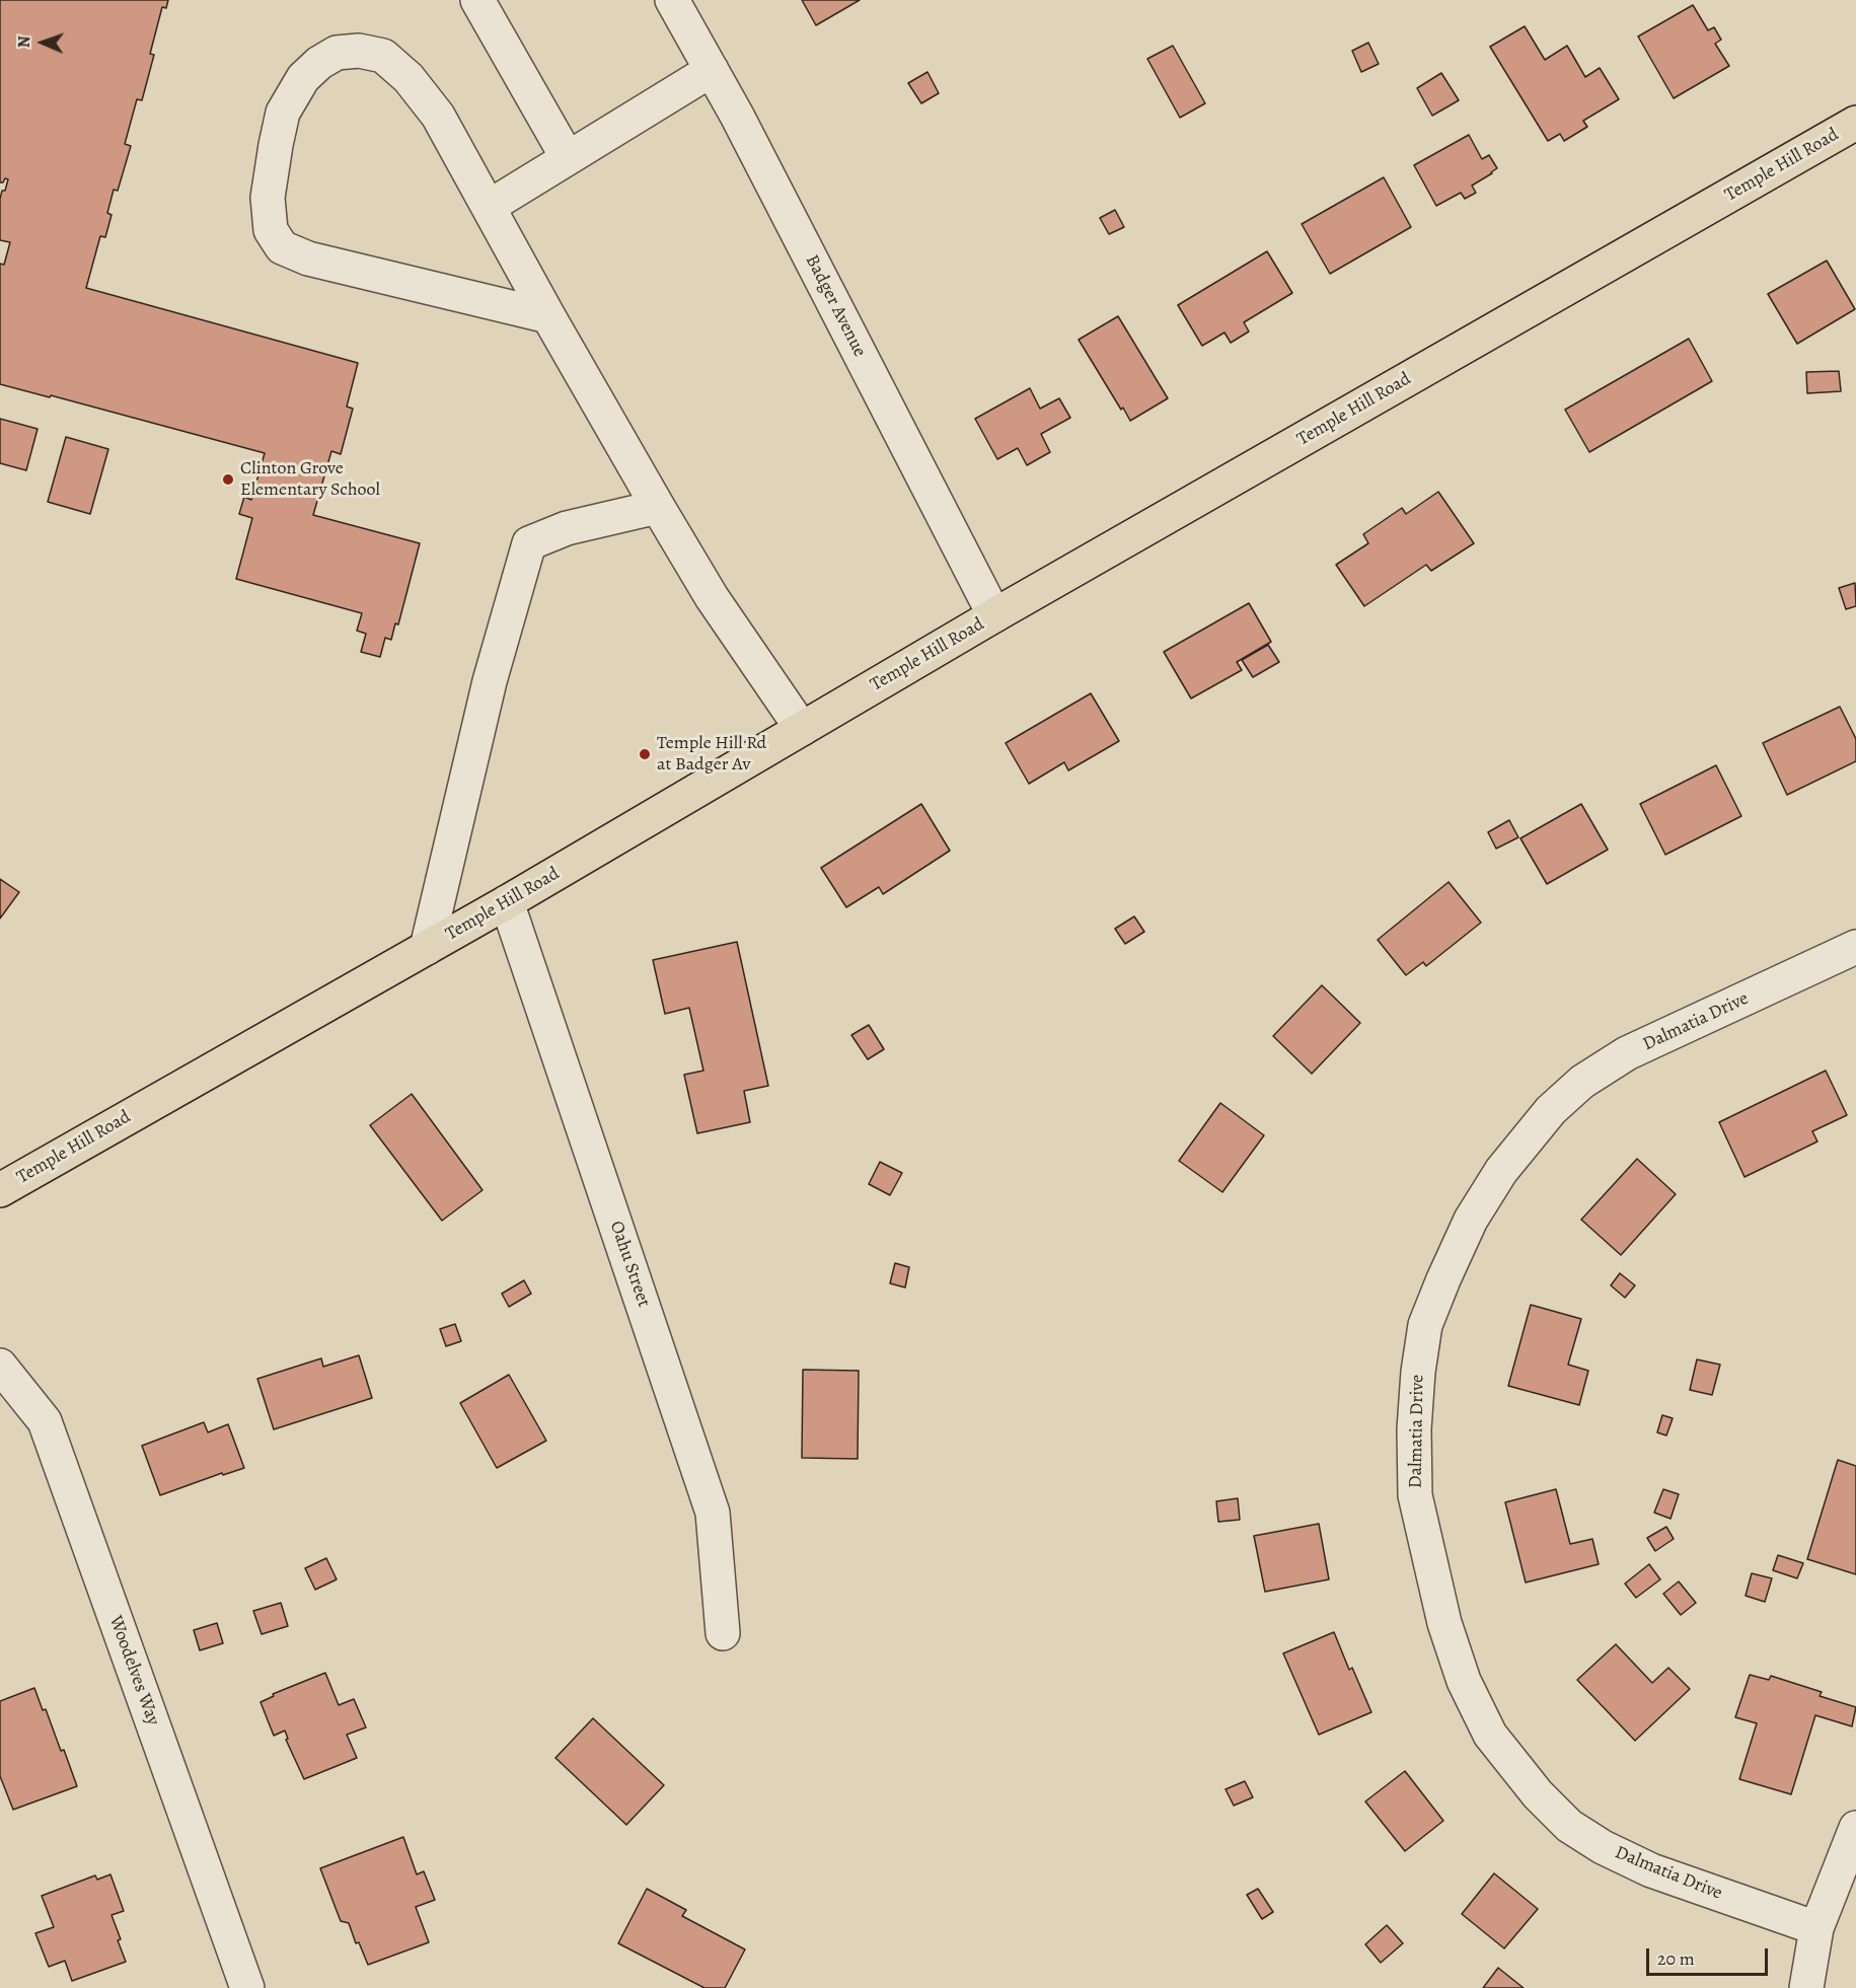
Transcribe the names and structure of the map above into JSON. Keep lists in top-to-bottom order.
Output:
{
  "streets": {
    "main road": ["Temple Hill Road"],
    "street": [
      "Badger Avenue",
      "Dalmatia Drive",
      "Oahu Street",
      "Woodelves Way"
    ]
  },
  "crossings": [
    ["Temple Hill Road", "Badger Avenue"],
    ["Temple Hill Road", "Oahu Street"]
  ],
  "places": ["Clinton Grove Elementary School", "Temple Hill Rd at Badger Av"],
  "scale_bar": "20 m",
  "north": "left"
}
